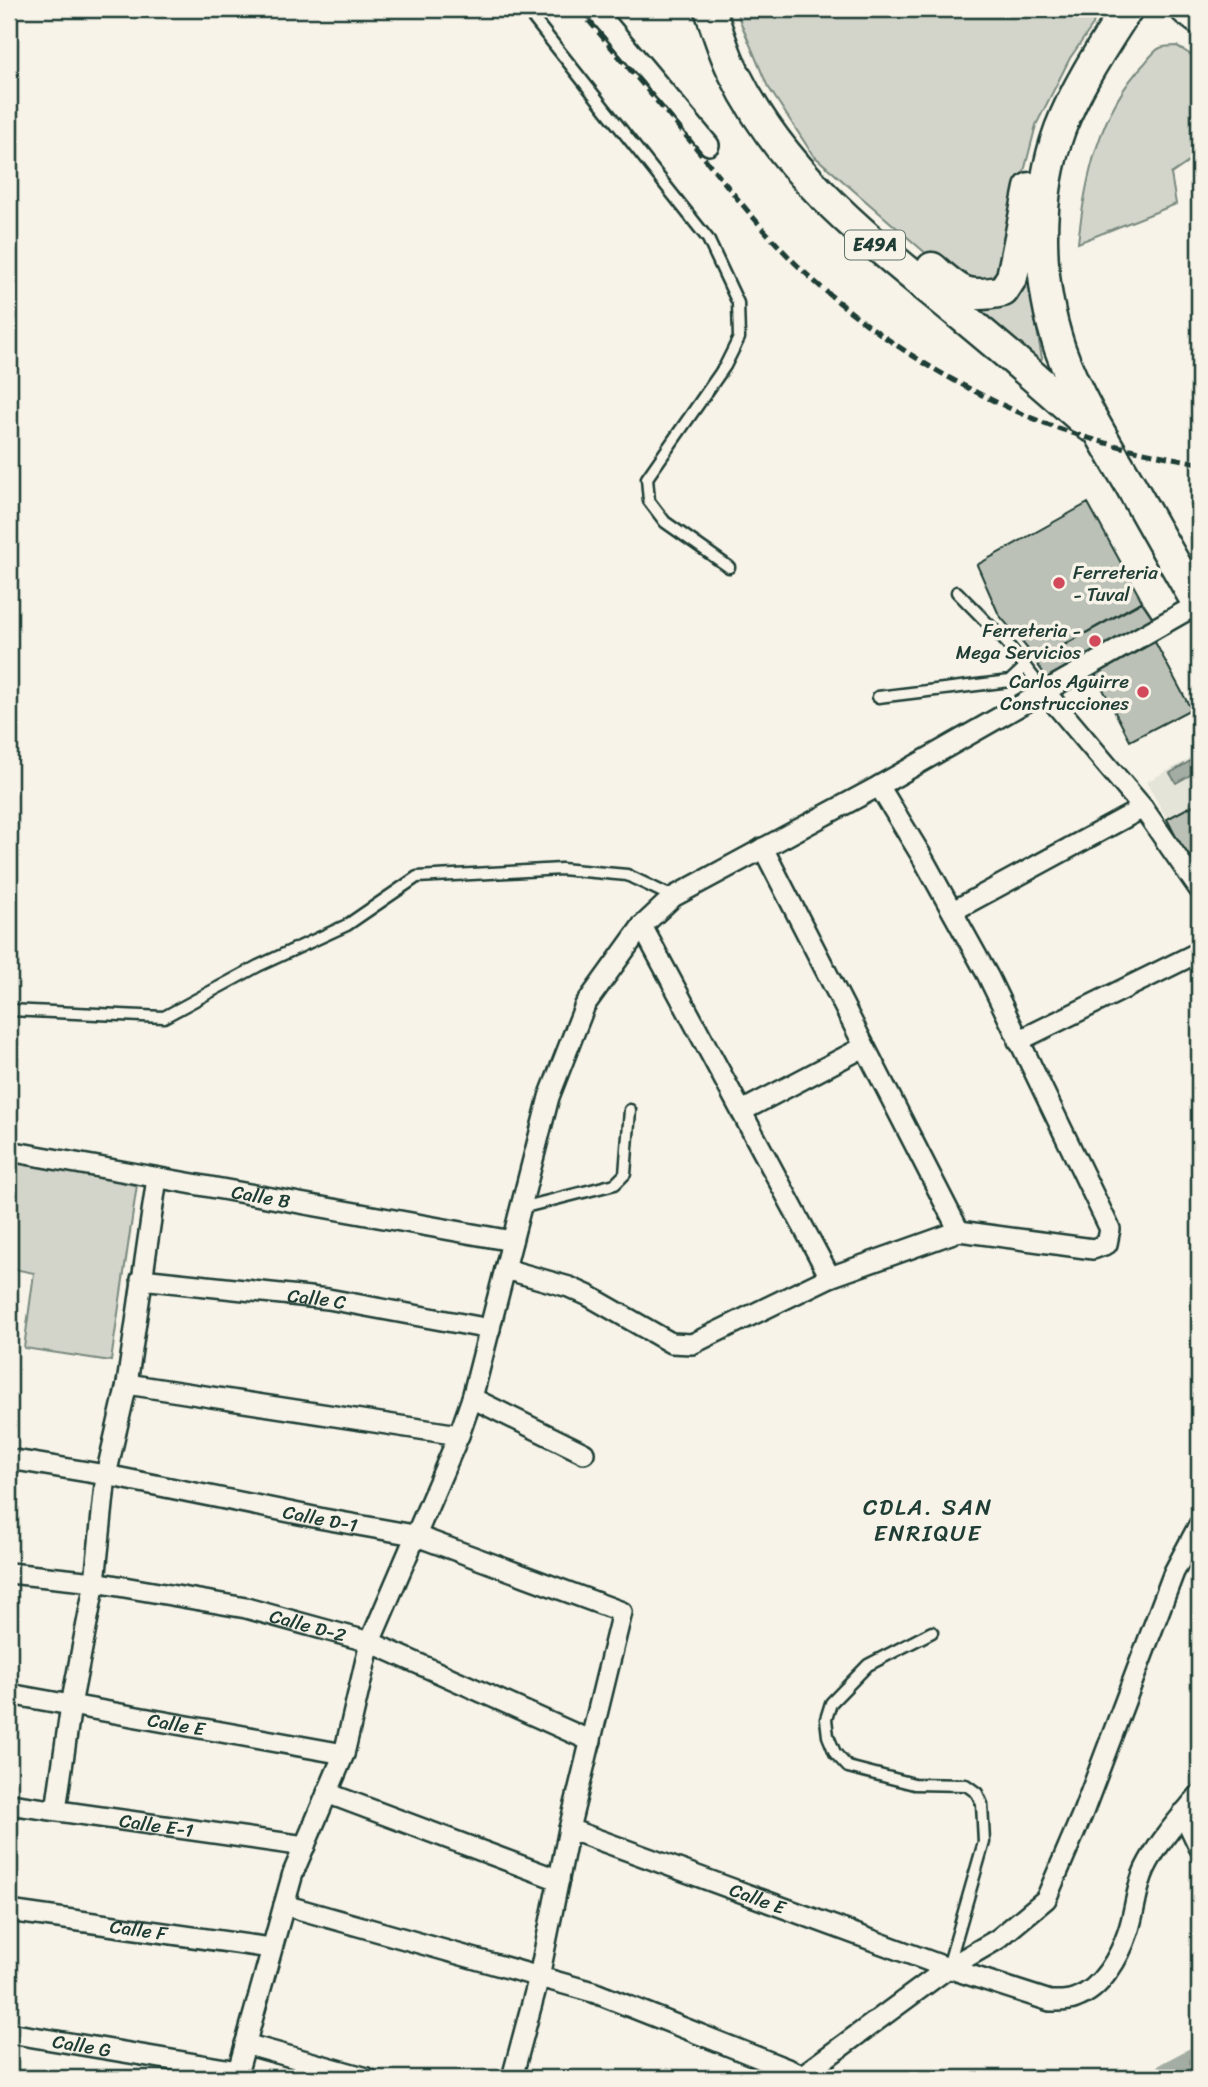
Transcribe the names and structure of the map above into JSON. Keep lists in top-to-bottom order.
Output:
{
  "streets": {
    "main road": ["E49A"],
    "street": [
      "Calle B",
      "Calle C",
      "Calle D-1",
      "Calle D-2",
      "Calle E",
      "Calle E-1",
      "Calle F",
      "Calle G"
    ]
  },
  "crossings": [
    ["Calle D-1", "Calle D-2"]
  ],
  "districts": ["CDLA. SAN ENRIQUE"],
  "places": ["Ferreteria - Tuval", "Ferreteria - Mega Servicios", "Carlos Aguirre Construcciones"]
}
